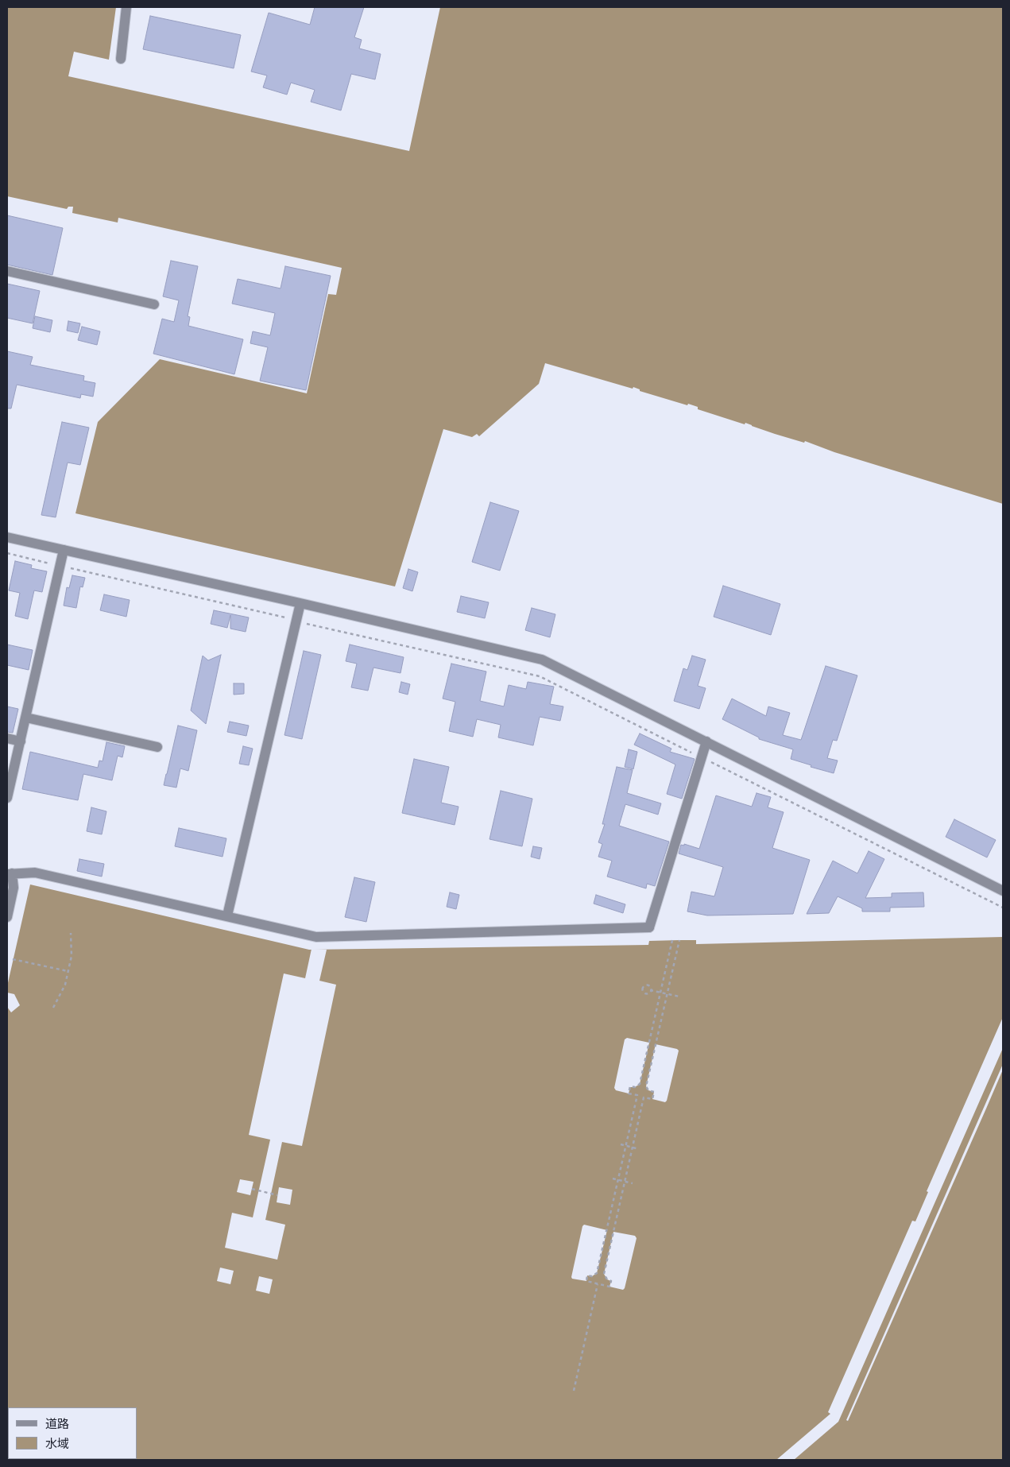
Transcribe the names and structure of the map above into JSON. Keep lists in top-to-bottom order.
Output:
{
  "legend": ["道路", "水域"]
}
